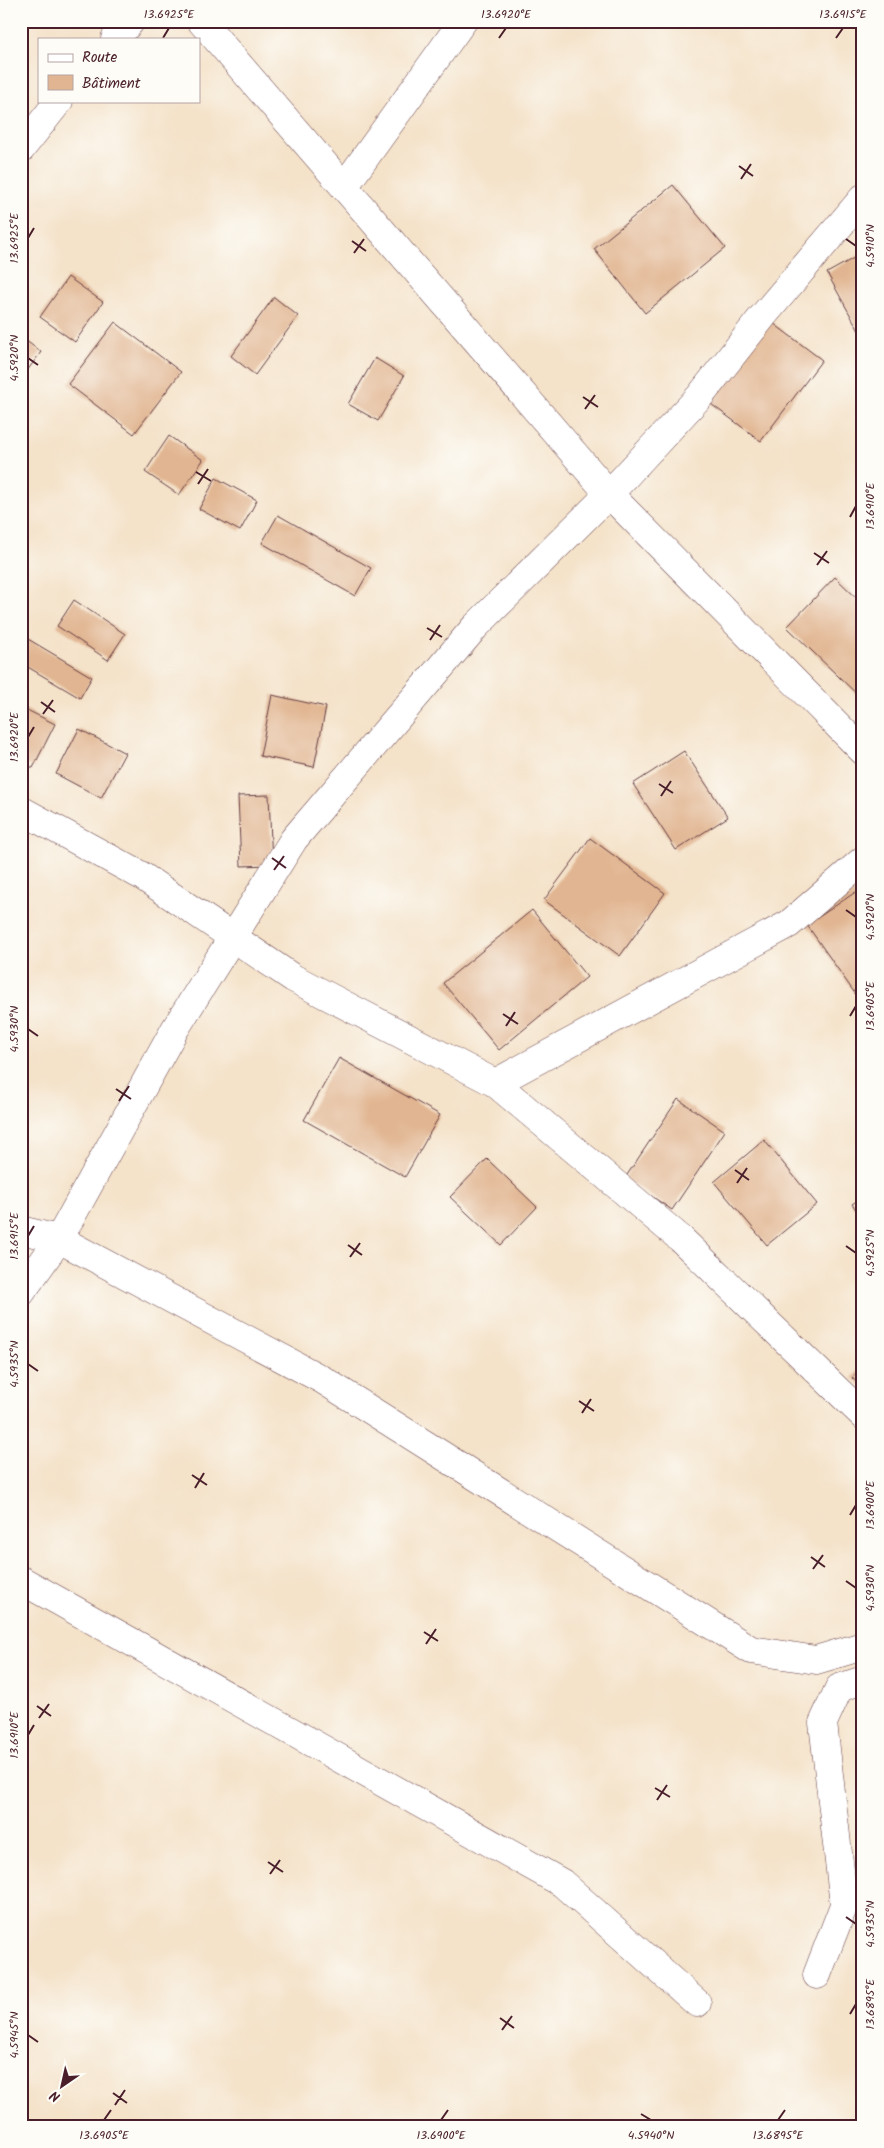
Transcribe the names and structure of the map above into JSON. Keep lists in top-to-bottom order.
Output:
{
  "legend": ["Route", "Bâtiment"],
  "north": "bottom left",
  "coordinates": [
    "13.6925°E",
    "13.6920°E",
    "13.6915°E",
    "4.5910°N",
    "4.5920°N",
    "13.6910°E",
    "13.6905°E",
    "4.5930°N",
    "4.5925°N",
    "4.5935°N",
    "13.6900°E",
    "13.6895°E",
    "4.5945°N",
    "4.5940°N"
  ]
}
